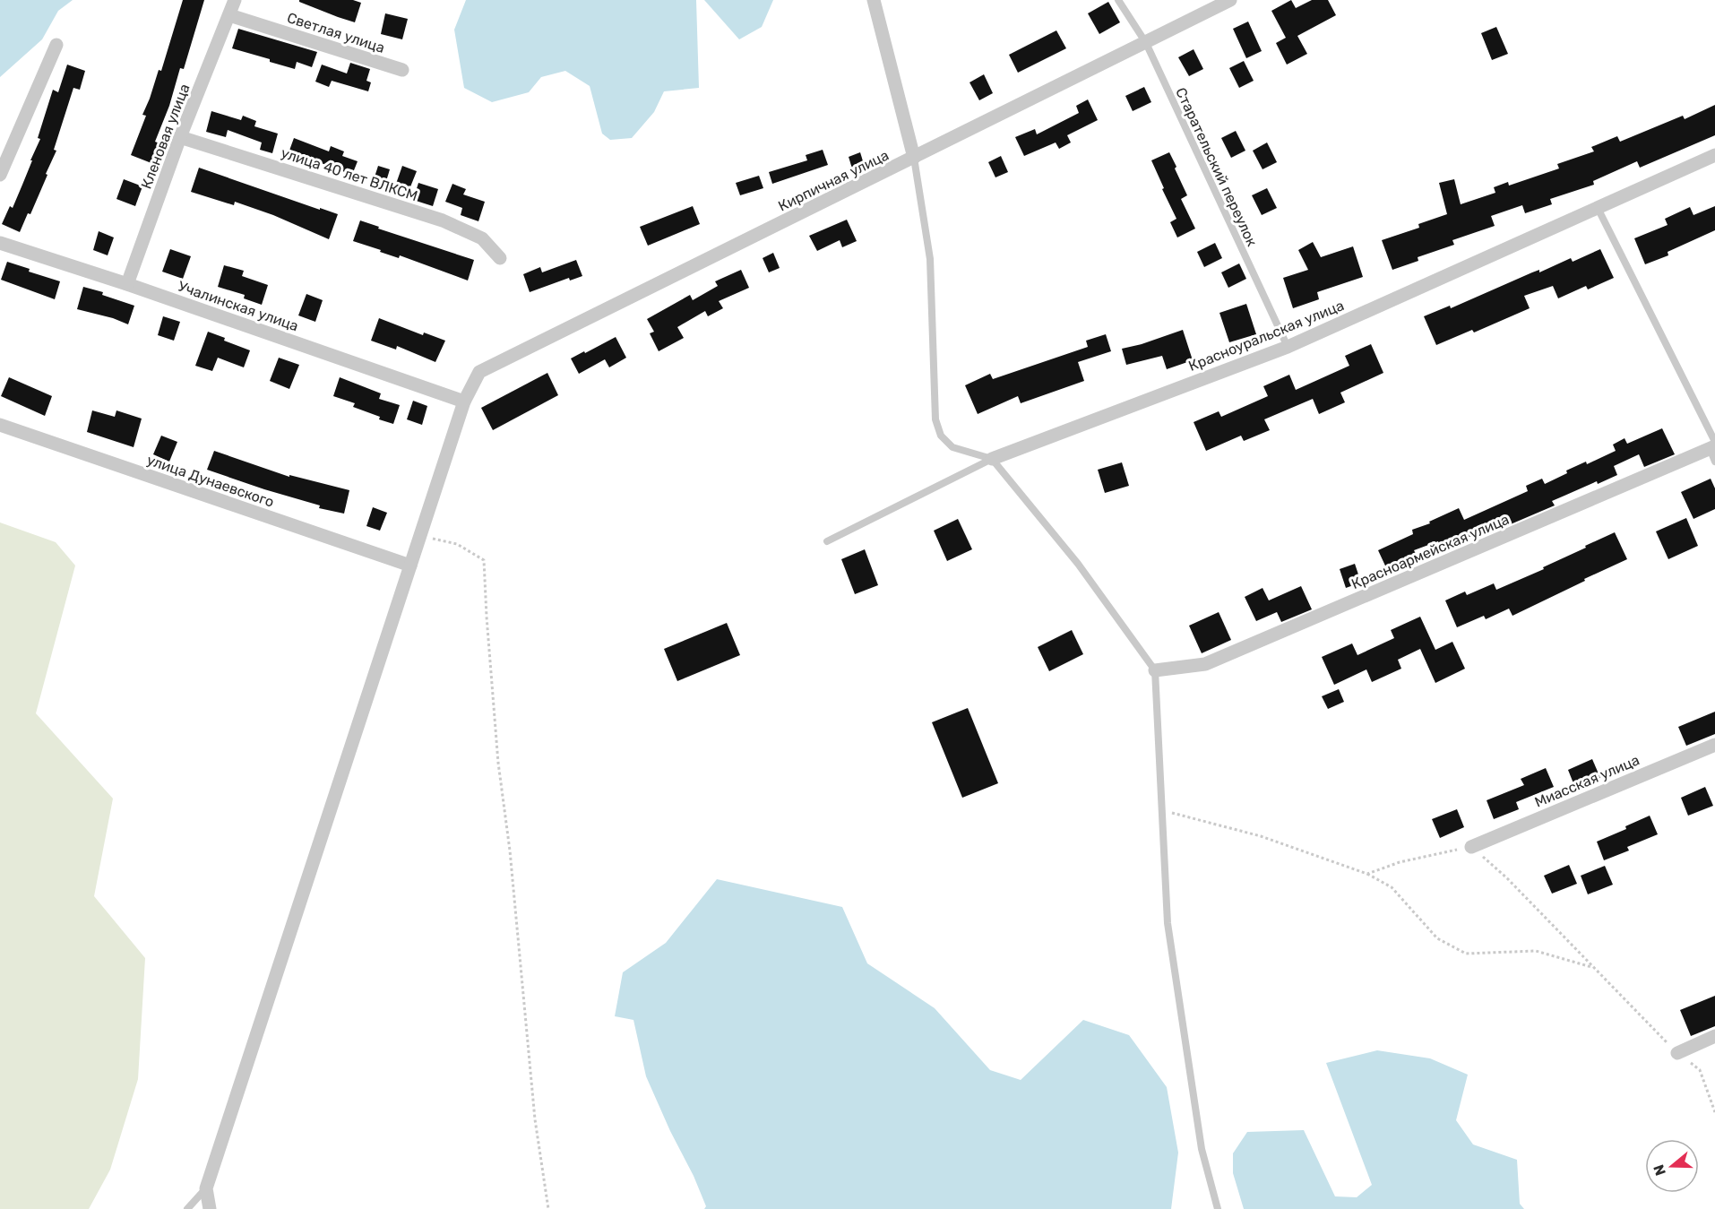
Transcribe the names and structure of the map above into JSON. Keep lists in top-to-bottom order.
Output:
{
  "streets": {
    "street": [
      "Светлая улица",
      "Кленовая улица",
      "улица 40 лет ВЛКСМ",
      "Кирпичная улица",
      "Учалинская улица",
      "Красноуральская улица",
      "улица Дунаевского",
      "Красноармейская улица",
      "Миасская улица"
    ],
    "lane": ["Старательский переулок"]
  },
  "crossings": [
    ["Светлая улица", "Кленовая улица"],
    ["Кленовая улица", "улица 40 лет ВЛКСМ"],
    ["Кленовая улица", "Учалинская улица"],
    ["Старательский переулок", "Кирпичная улица"],
    ["Старательский переулок", "Красноуральская улица"],
    ["Кирпичная улица", "Учалинская улица"],
    ["Кирпичная улица", "улица Дунаевского"]
  ],
  "north": "left"
}
